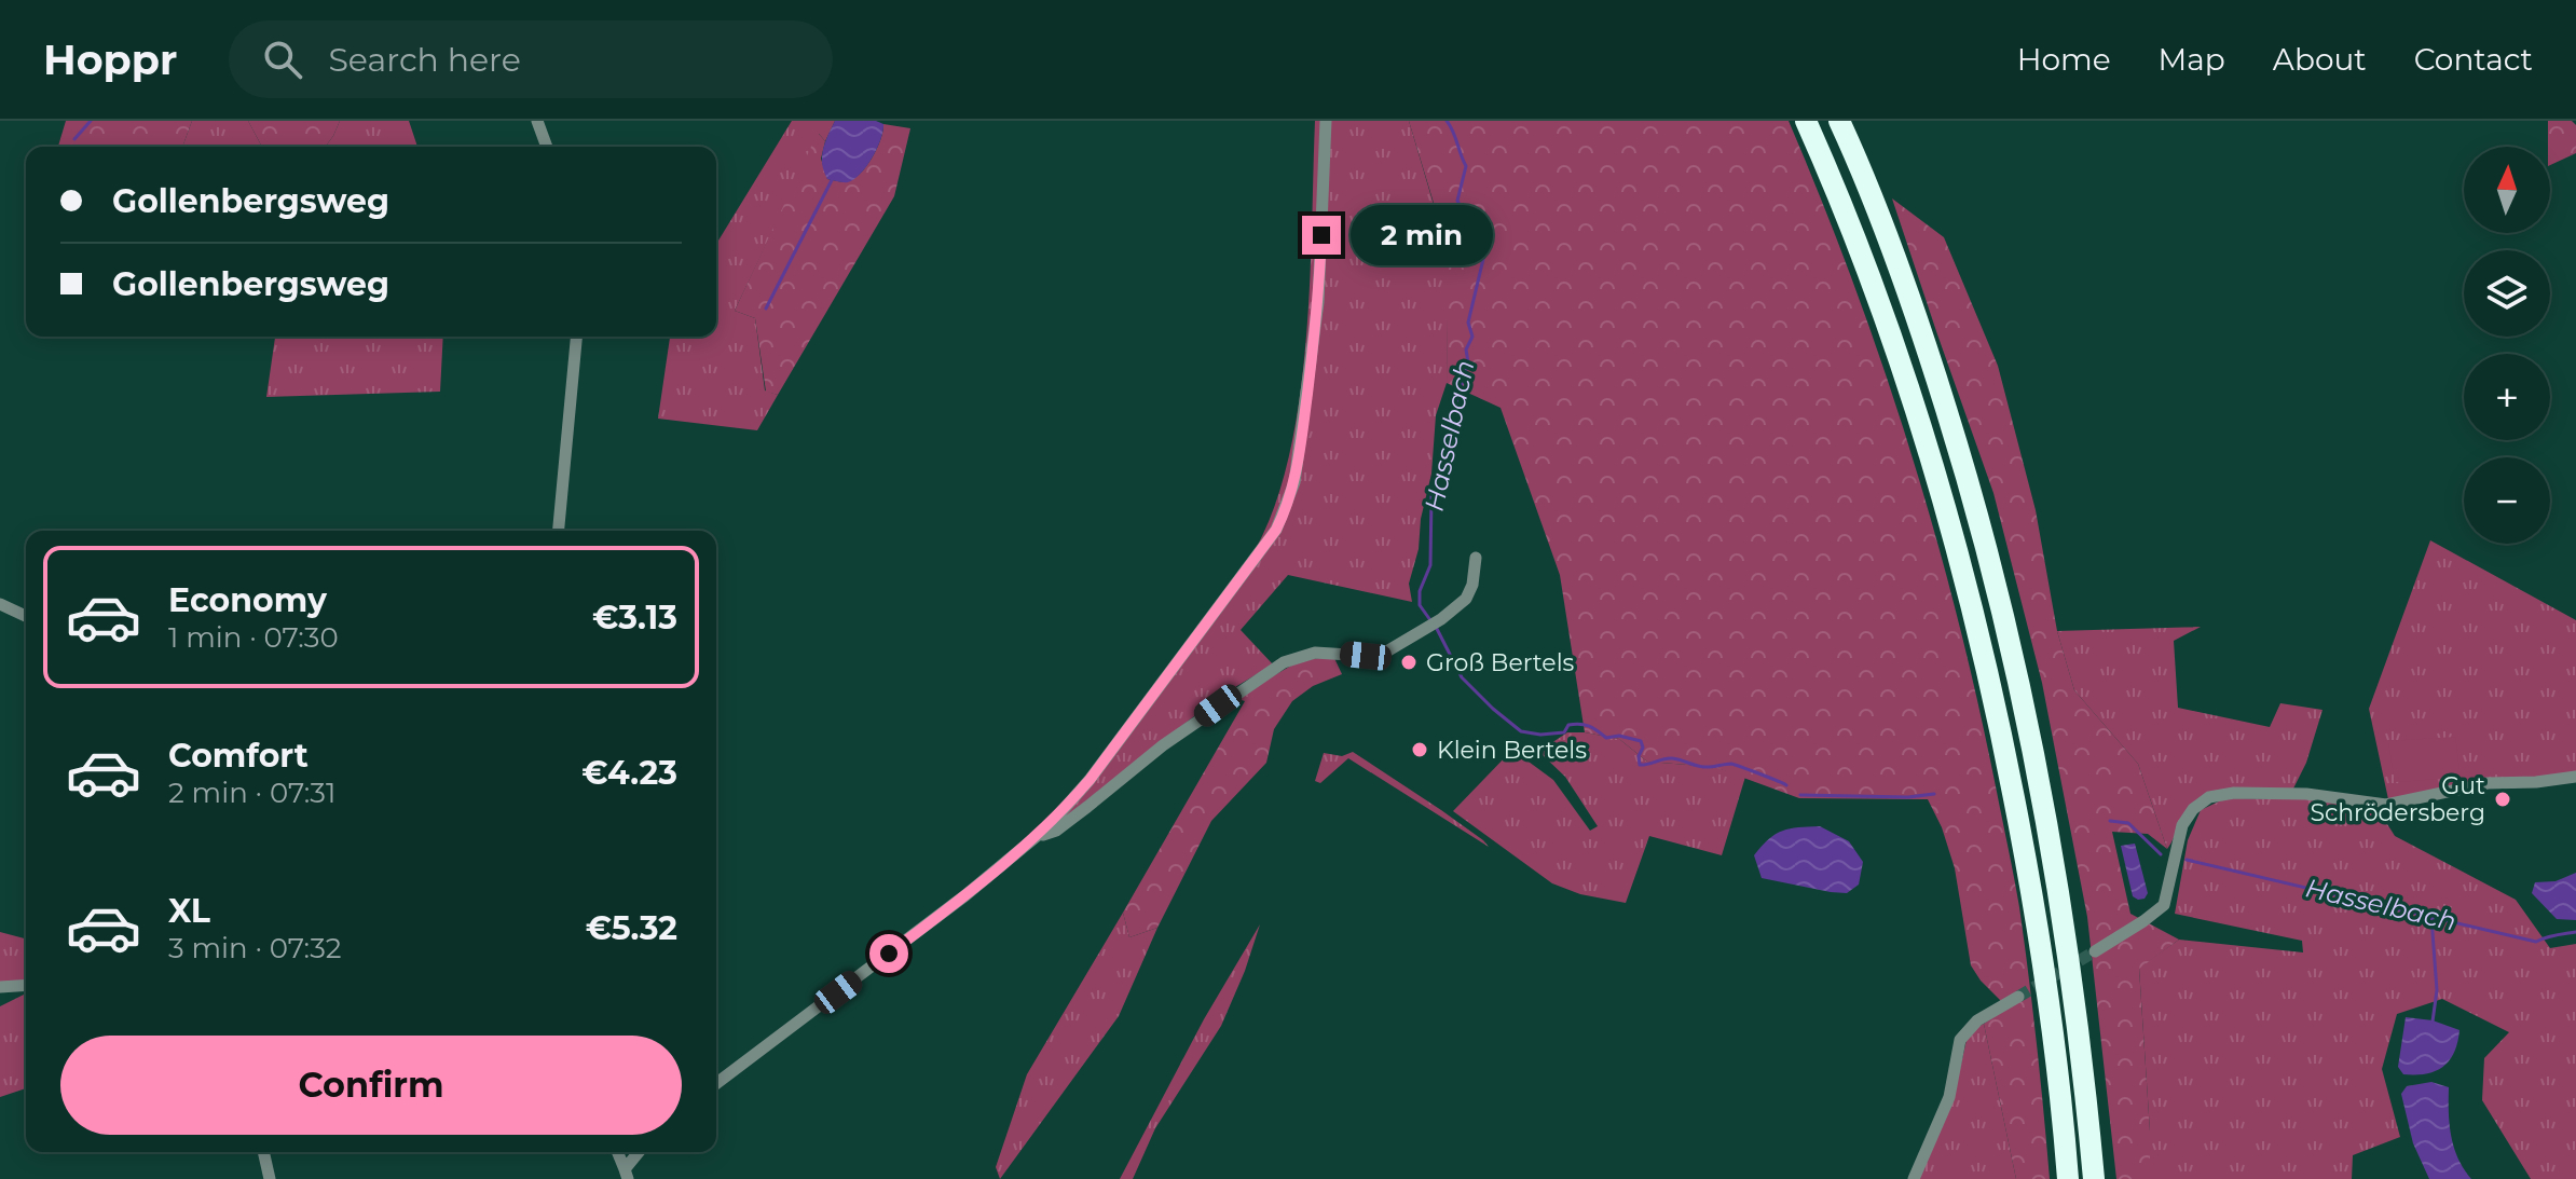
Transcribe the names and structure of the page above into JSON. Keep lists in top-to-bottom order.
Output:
{
  "water": ["Hasselbach"],
  "places": ["Groß Bertels", "Klein Bertels", "Gut Schrödersberg"],
  "north": "top",
  "page": {
    "header": "Hoppr",
    "search": "Search here",
    "nav": [
      "Home",
      "Map",
      "About",
      "Contact"
    ],
    "map_buttons": ["+", "−"],
    "banner": ["Gollenbergsweg", "Gollenbergsweg"],
    "bubble": "2 min",
    "list": [
      {
        "name": "Economy",
        "note": "1 min · 07:30",
        "value": "€3.13"
      },
      {
        "name": "Comfort",
        "note": "2 min · 07:31",
        "value": "€4.23"
      },
      {
        "name": "XL",
        "note": "3 min · 07:32",
        "value": "€5.32"
      }
    ],
    "buttons": "Confirm"
  }
}
